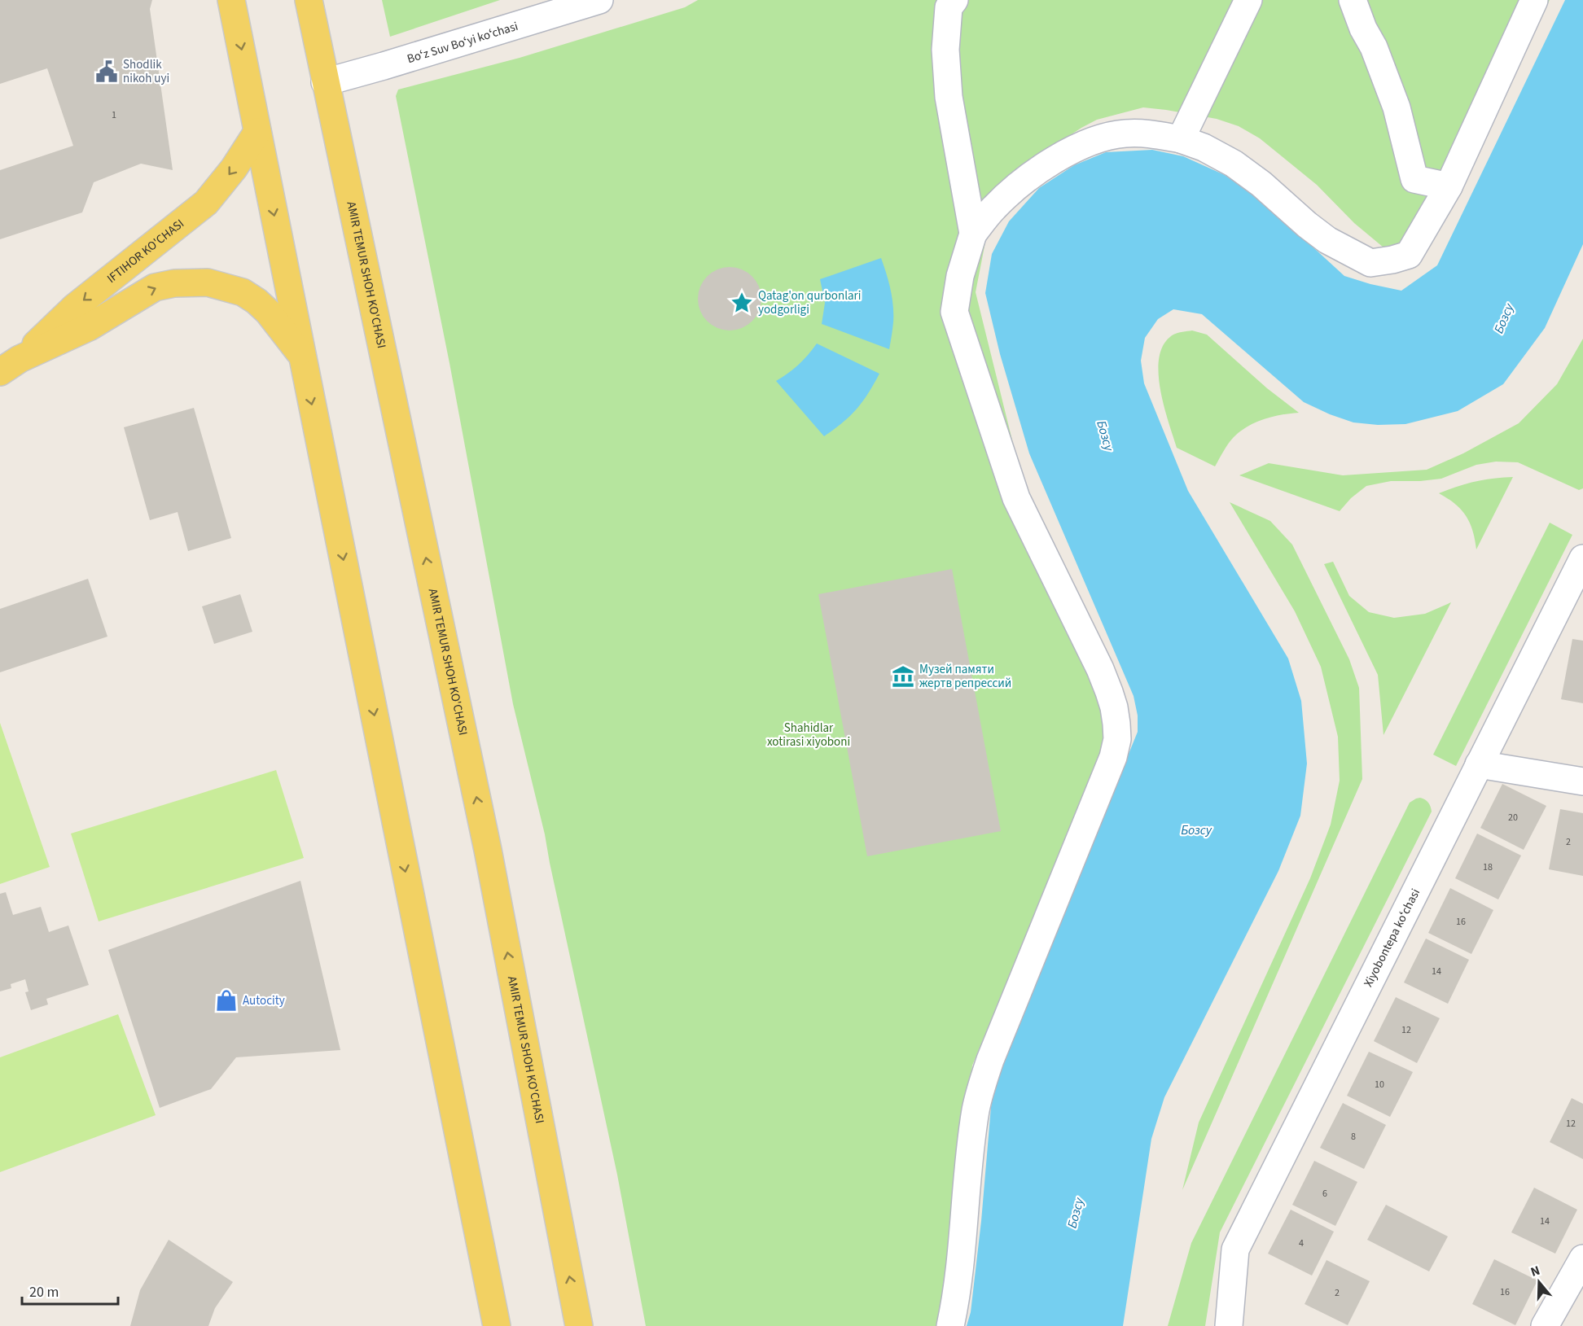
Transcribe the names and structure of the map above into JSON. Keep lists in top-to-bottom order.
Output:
{
  "streets": {
    "main road": ["IFTIHOR KO'CHASI", "AMIR TEMUR SHOH KO'CHASI"],
    "street": ["Boʻz Suv Boʻyi koʻchasi", "Xiyobontepa koʻchasi"]
  },
  "crossings": [
    ["Boʻz Suv Boʻyi koʻchasi", "AMIR TEMUR SHOH KO'CHASI"]
  ],
  "water": ["Бозсу"],
  "parks": ["Shahidlar xotirasi xiyoboni"],
  "places": {
    "public building": ["Shodlik nikoh uyi"],
    "place": ["Qatag'on qurbonlari yodgorligi"],
    "museum": ["Музей памяти жертв репрессий"],
    "shop": ["Autocity"]
  },
  "house_numbers": [
    "1",
    "20",
    "2",
    "18",
    "16",
    "14",
    "12",
    "10",
    "12",
    "8",
    "6",
    "14",
    "4",
    "16",
    "2"
  ],
  "scale_bar": "20 m",
  "north": "top"
}
